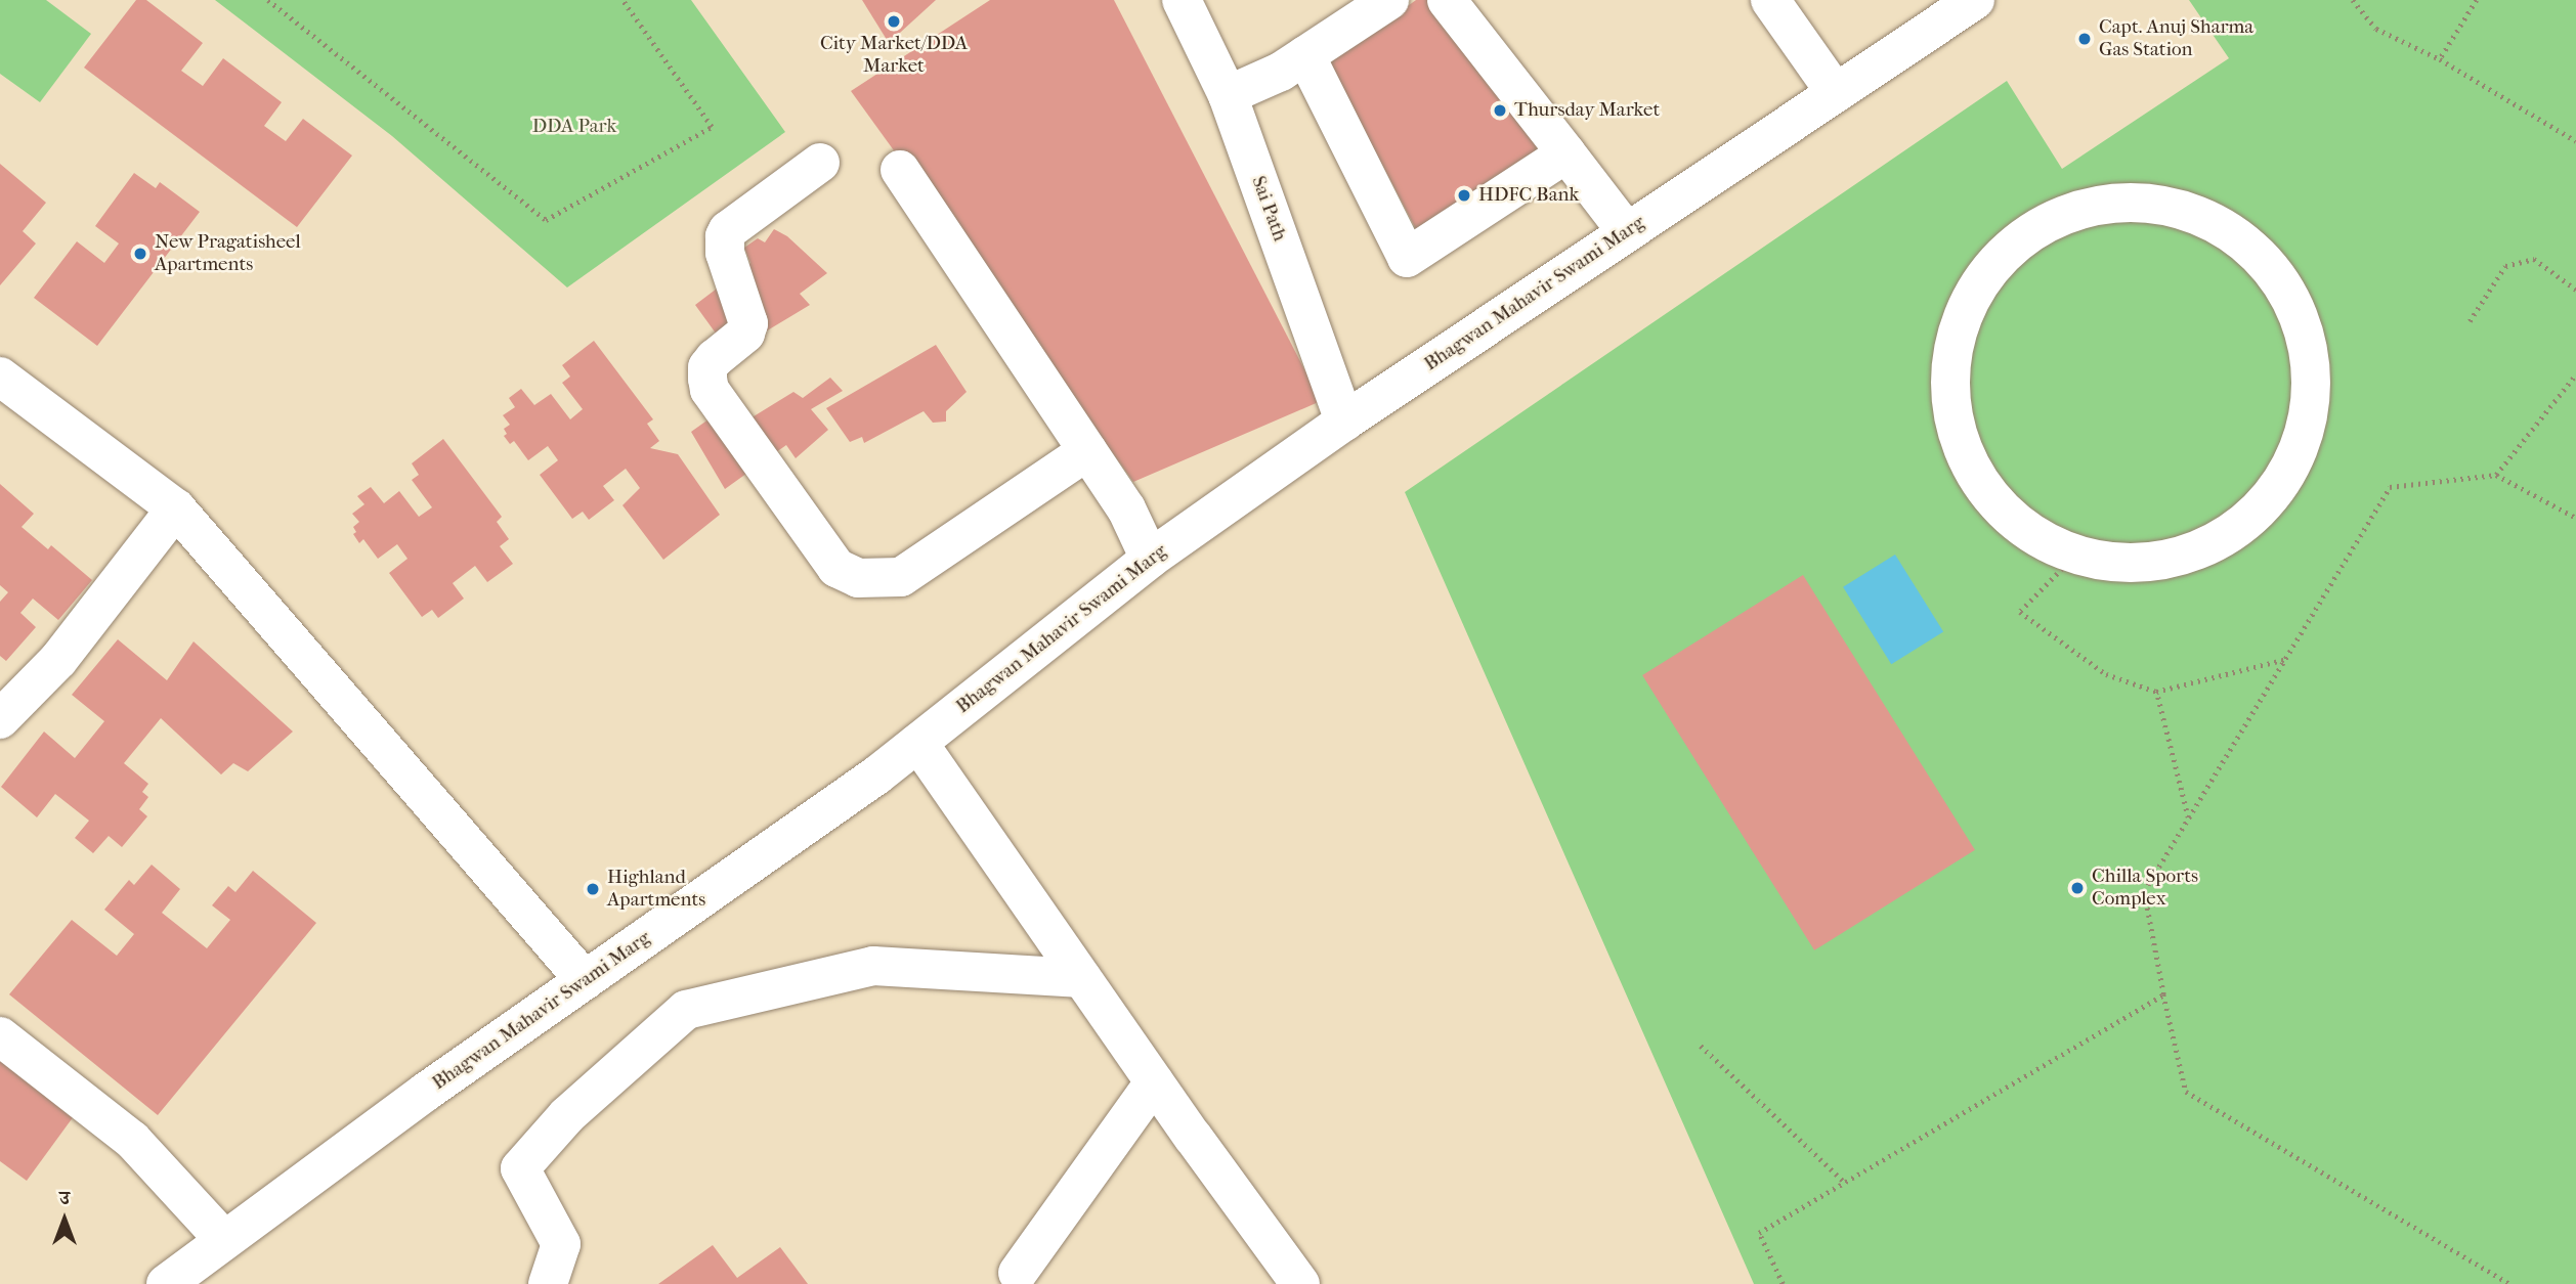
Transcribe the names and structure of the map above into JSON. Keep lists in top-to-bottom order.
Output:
{
  "streets": {
    "street": ["Sai Path", "Bhagwan Mahavir Swami Marg"]
  },
  "crossings": [
    ["Sai Path", "Bhagwan Mahavir Swami Marg"]
  ],
  "parks": ["DDA Park"],
  "places": [
    "City Market/DDA Market",
    "Capt. Anuj Sharma Gas Station",
    "Thursday Market",
    "HDFC Bank",
    "New Pragatisheel Apartments",
    "Chilla Sports Complex",
    "Highland Apartments"
  ],
  "north": "top"
}
